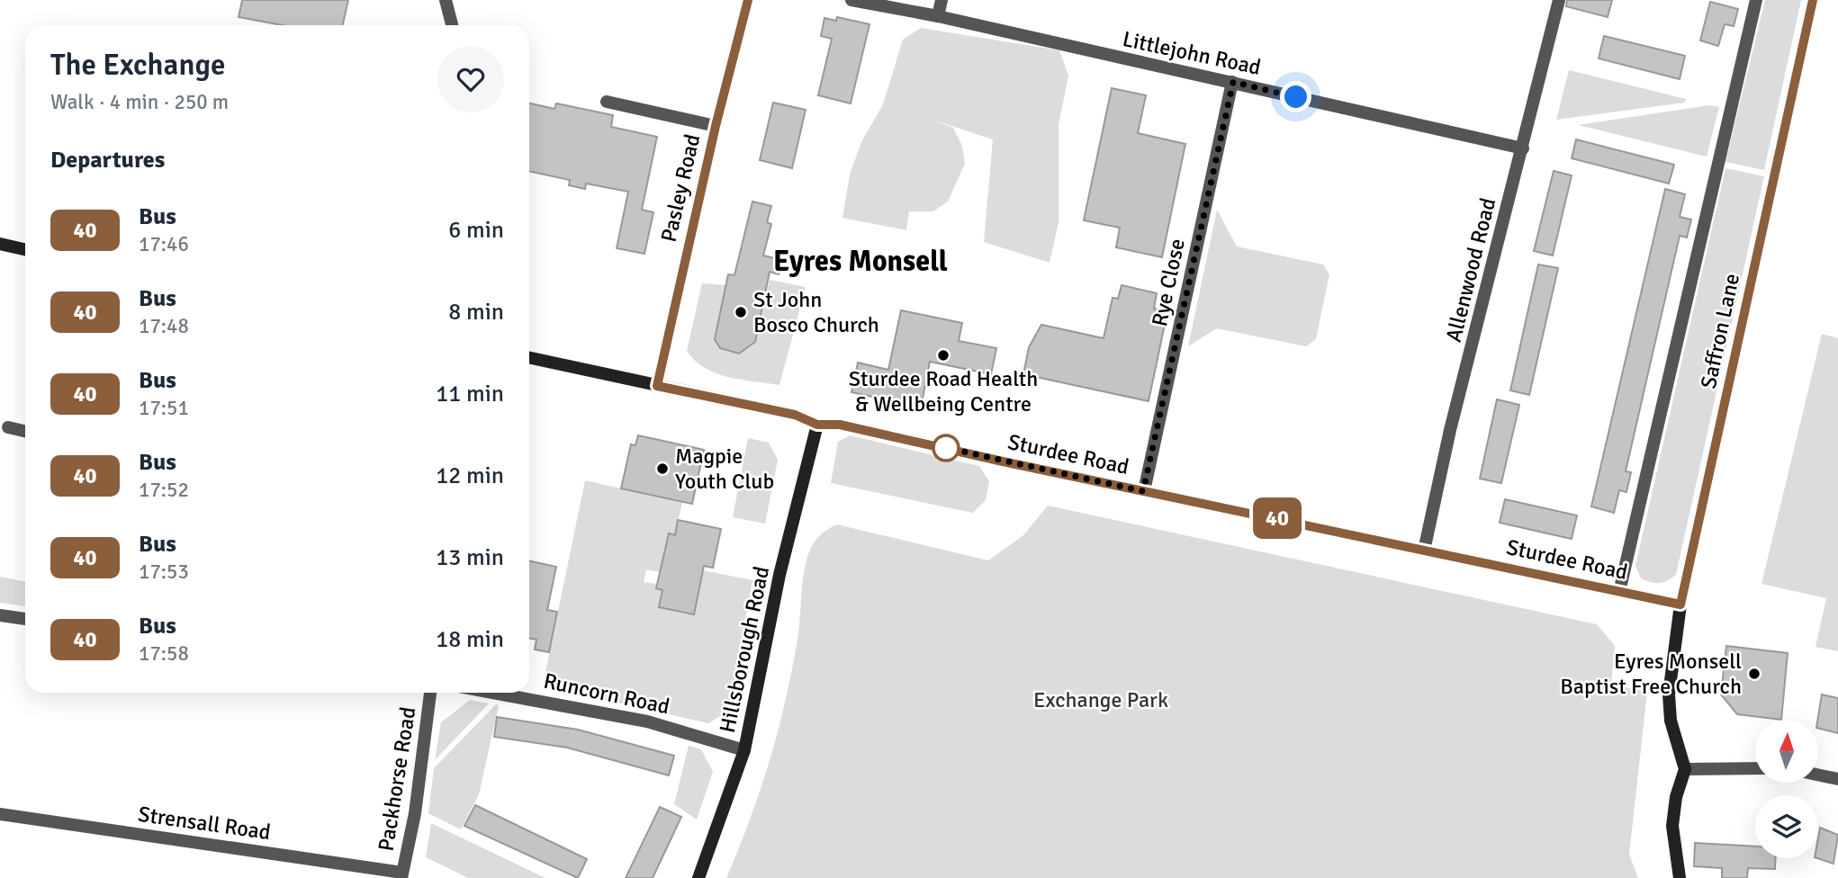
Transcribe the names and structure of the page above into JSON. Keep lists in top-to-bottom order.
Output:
{
  "streets": {
    "street": [
      "Littlejohn Road",
      "Pasley Road",
      "Allenwood Road",
      "Rye Close",
      "Saffron Lane",
      "Sturdee Road",
      "Hillsborough Road",
      "Runcorn Road",
      "Packhorse Road",
      "Strensall Road"
    ]
  },
  "crossings": [
    ["Littlejohn Road", "Allenwood Road"],
    ["Littlejohn Road", "Rye Close"],
    ["Pasley Road", "Sturdee Road"],
    ["Allenwood Road", "Sturdee Road"],
    ["Rye Close", "Sturdee Road"],
    ["Saffron Lane", "Sturdee Road"],
    ["Sturdee Road", "Hillsborough Road"],
    ["Hillsborough Road", "Runcorn Road"],
    ["Packhorse Road", "Strensall Road"]
  ],
  "districts": ["Eyres Monsell"],
  "parks": ["Exchange Park"],
  "places": [
    "St John Bosco Church",
    "Sturdee Road Health & Wellbeing Centre",
    "Magpie Youth Club",
    "Eyres Monsell Baptist Free Church"
  ],
  "lines": ["bus line 40"],
  "north": "top",
  "page": {
    "on_map": "40",
    "heading": [
      ["The Exchange", "Walk · 4 min · 250 m"],
      "Departures"
    ],
    "list": [
      {
        "mark": "40",
        "name": "Bus",
        "note": "17:46",
        "value": "6 min"
      },
      {
        "mark": "40",
        "name": "Bus",
        "note": "17:48",
        "value": "8 min"
      },
      {
        "mark": "40",
        "name": "Bus",
        "note": "17:51",
        "value": "11 min"
      },
      {
        "mark": "40",
        "name": "Bus",
        "note": "17:52",
        "value": "12 min"
      },
      {
        "mark": "40",
        "name": "Bus",
        "note": "17:53",
        "value": "13 min"
      },
      {
        "mark": "40",
        "name": "Bus",
        "note": "17:58",
        "value": "18 min"
      }
    ]
  }
}
